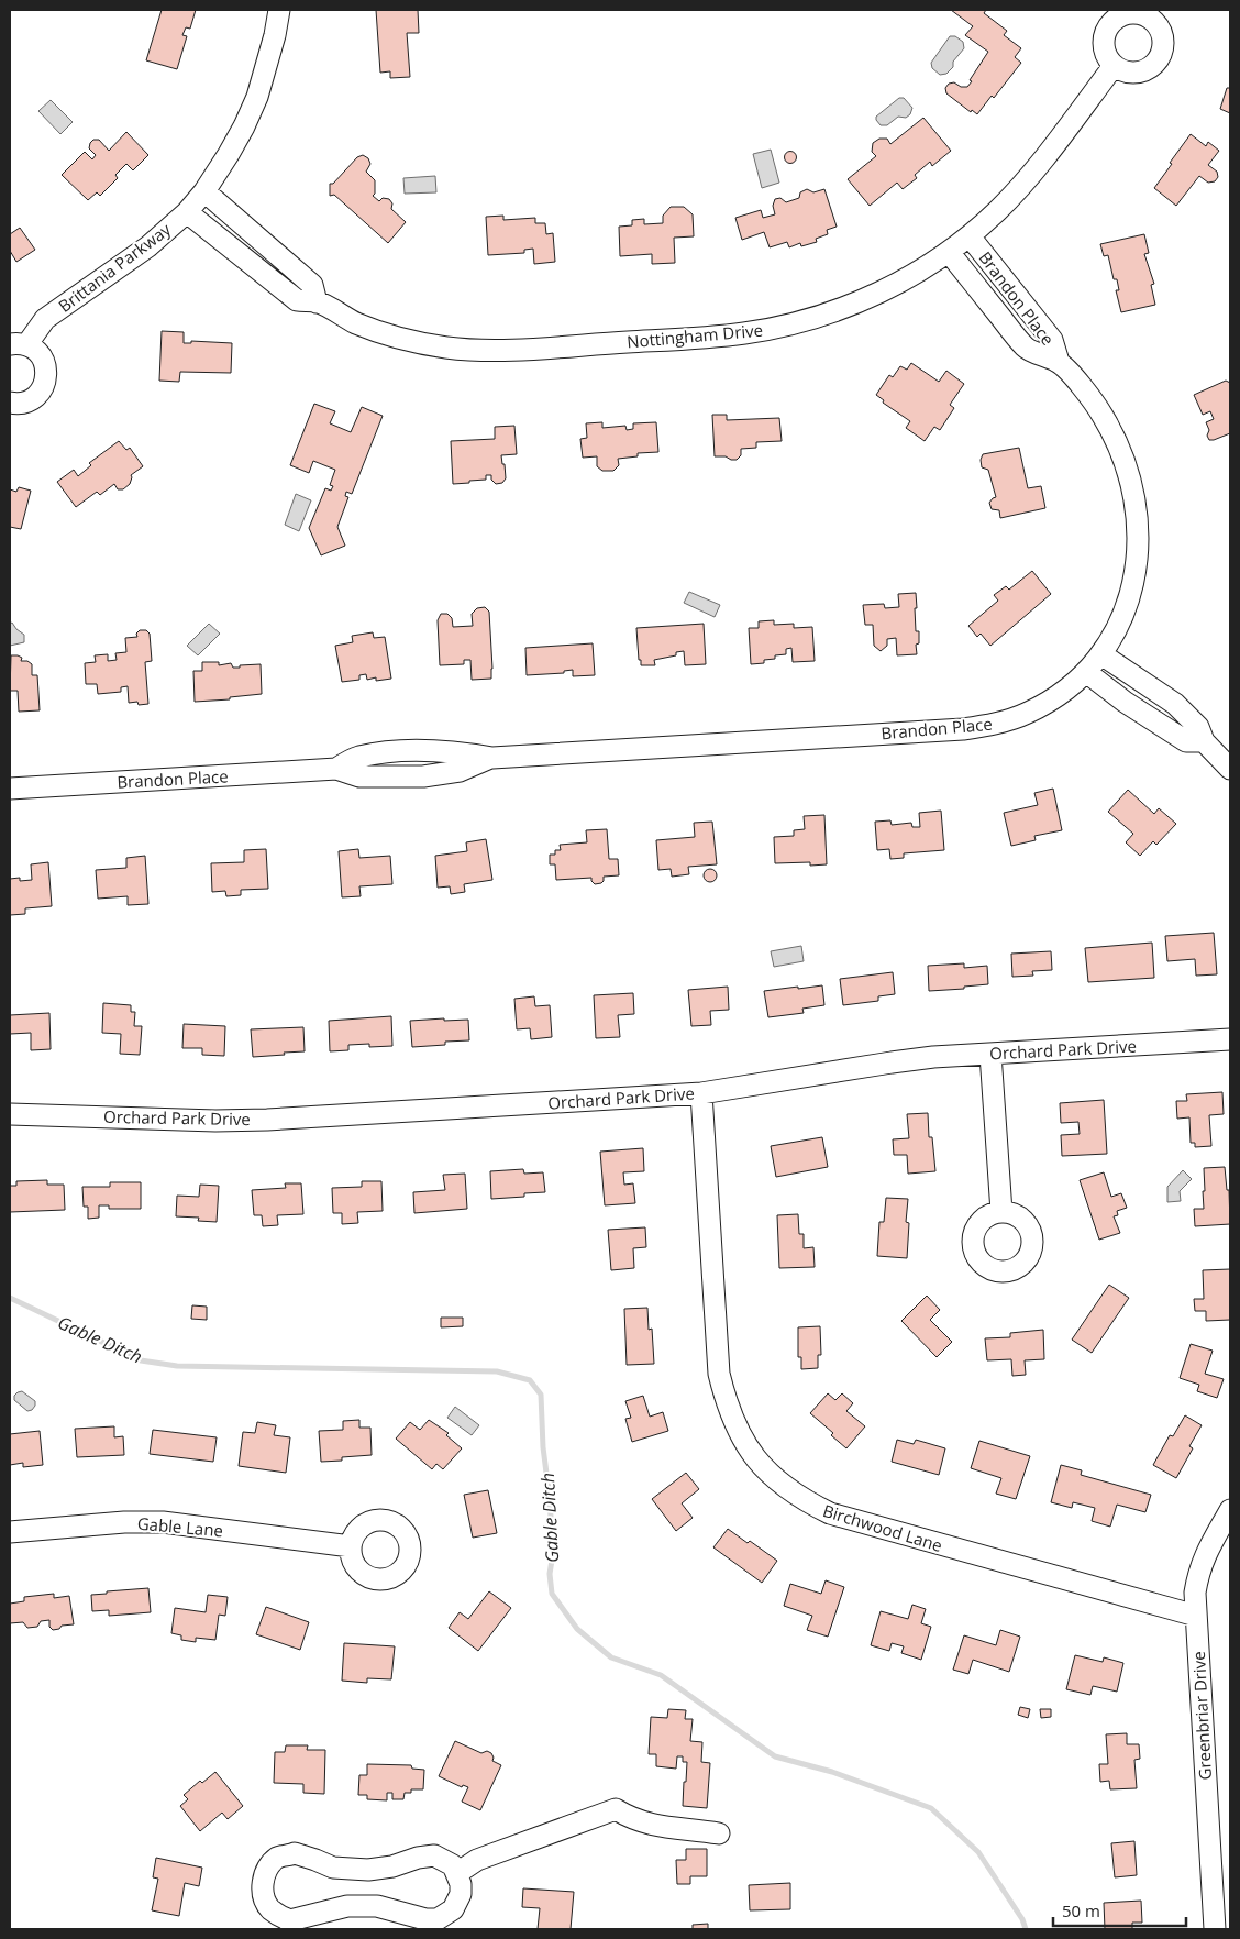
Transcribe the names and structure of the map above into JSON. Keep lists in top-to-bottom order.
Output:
{
  "streets": {
    "street": [
      "Brittania Parkway",
      "Brandon Place",
      "Nottingham Drive",
      "Orchard Park Drive",
      "Gable Lane",
      "Birchwood Lane",
      "Greenbriar Drive"
    ]
  },
  "crossings": [
    ["Brittania Parkway", "Nottingham Drive"],
    ["Brandon Place", "Nottingham Drive"],
    ["Orchard Park Drive", "Birchwood Lane"],
    ["Birchwood Lane", "Greenbriar Drive"]
  ],
  "water": ["Gable Ditch"],
  "scale_bar": "50 m"
}
